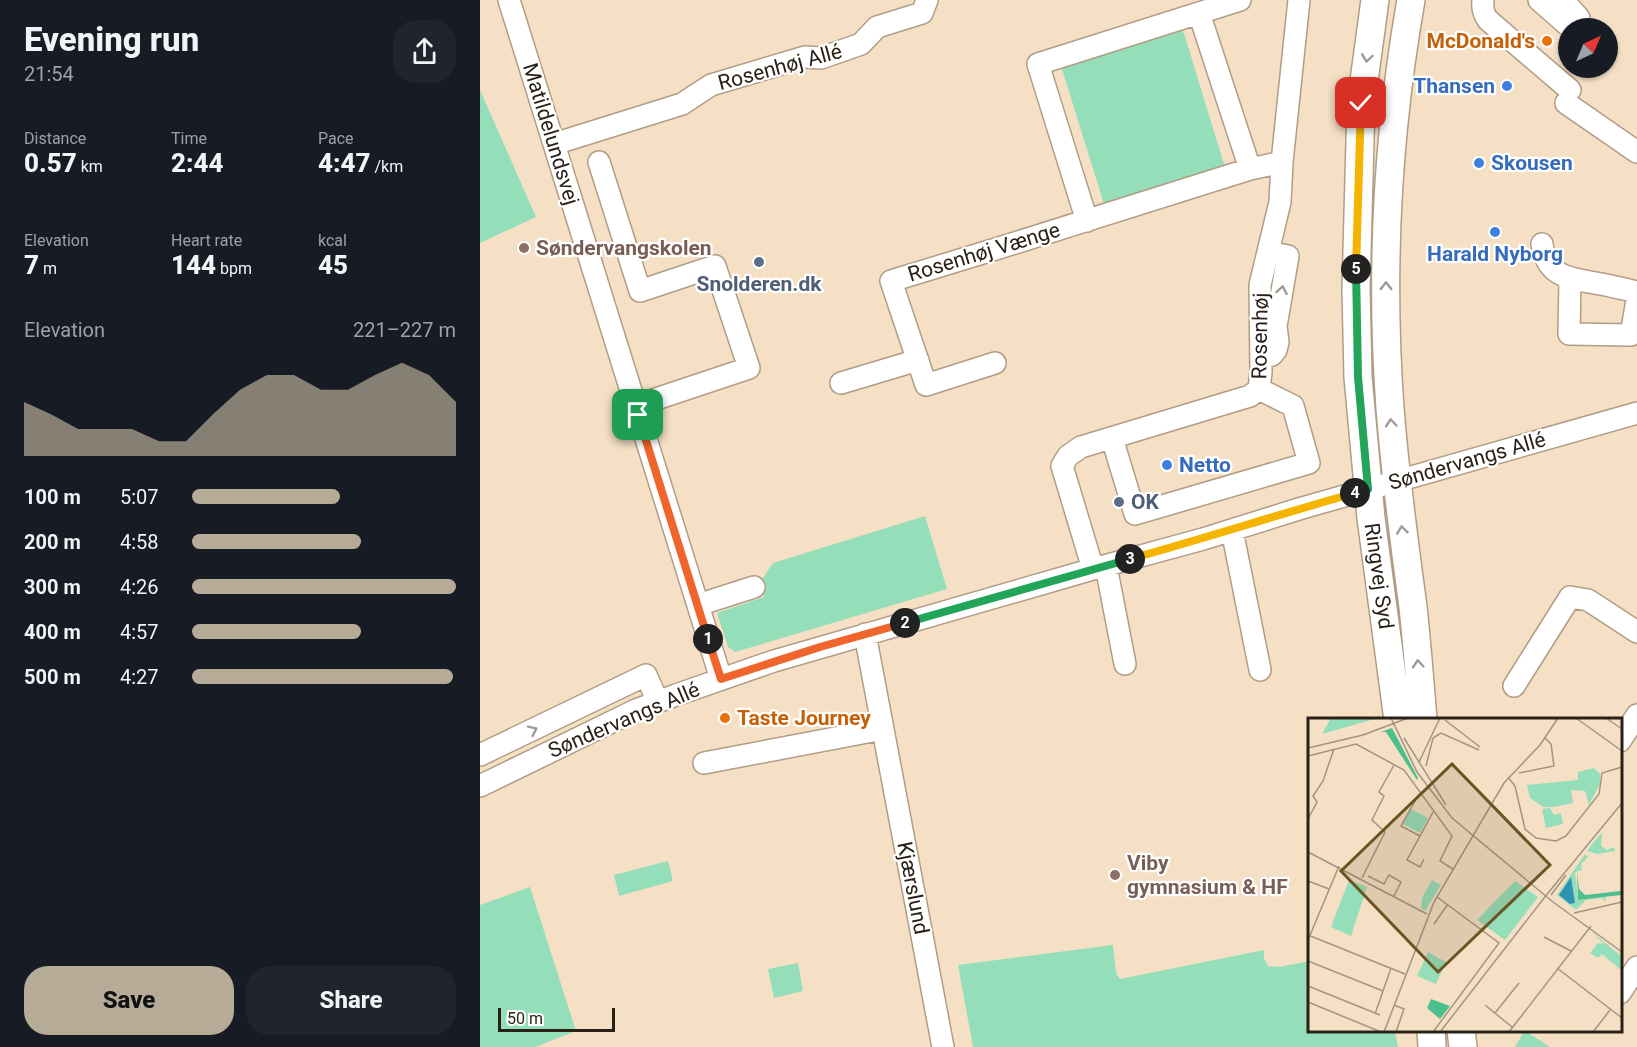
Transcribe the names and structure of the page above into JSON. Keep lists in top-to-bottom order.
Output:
{
  "streets": {
    "main road": ["Ringvej Syd"],
    "street": [
      "Rosenhøj Allé",
      "Matildelundsvej",
      "Rosenhøj Vænge",
      "Rosenhøj",
      "Søndervangs Allé",
      "Kjærslund"
    ]
  },
  "crossings": [
    ["Rosenhøj Allé", "Matildelundsvej"],
    ["Matildelundsvej", "Søndervangs Allé"],
    ["Rosenhøj Vænge", "Rosenhøj"],
    ["Rosenhøj", "Søndervangs Allé"],
    ["Søndervangs Allé", "Ringvej Syd"],
    ["Søndervangs Allé", "Kjærslund"]
  ],
  "places": [
    "McDonald's",
    "Thansen",
    "Skousen",
    "Harald Nyborg",
    "Søndervangskolen",
    "Snolderen.dk",
    "Netto",
    "OK",
    "Taste Journey",
    "Viby gymnasium & HF"
  ],
  "scale_bar": "50 m",
  "north": "top right",
  "page": {
    "heading": ["Evening run", "21:54"],
    "stats": [
      ["Distance", "0.57 km"],
      ["Time", "2:44"],
      ["Pace", "4:47 /km"],
      ["Elevation", "7 m"],
      ["Heart rate", "144 bpm"],
      ["kcal", "45"]
    ],
    "pins": [
      "5",
      "4",
      "3",
      "2",
      "1"
    ],
    "chart": ["Elevation", "221–227 m"],
    "list": [
      {
        "name": "100 m",
        "note": "5:07"
      },
      {
        "name": "200 m",
        "note": "4:58"
      },
      {
        "name": "300 m",
        "note": "4:26"
      },
      {
        "name": "400 m",
        "note": "4:57"
      },
      {
        "name": "500 m",
        "note": "4:27"
      }
    ],
    "buttons": ["Save", "Share"],
    "scale": "50 m"
  }
}
